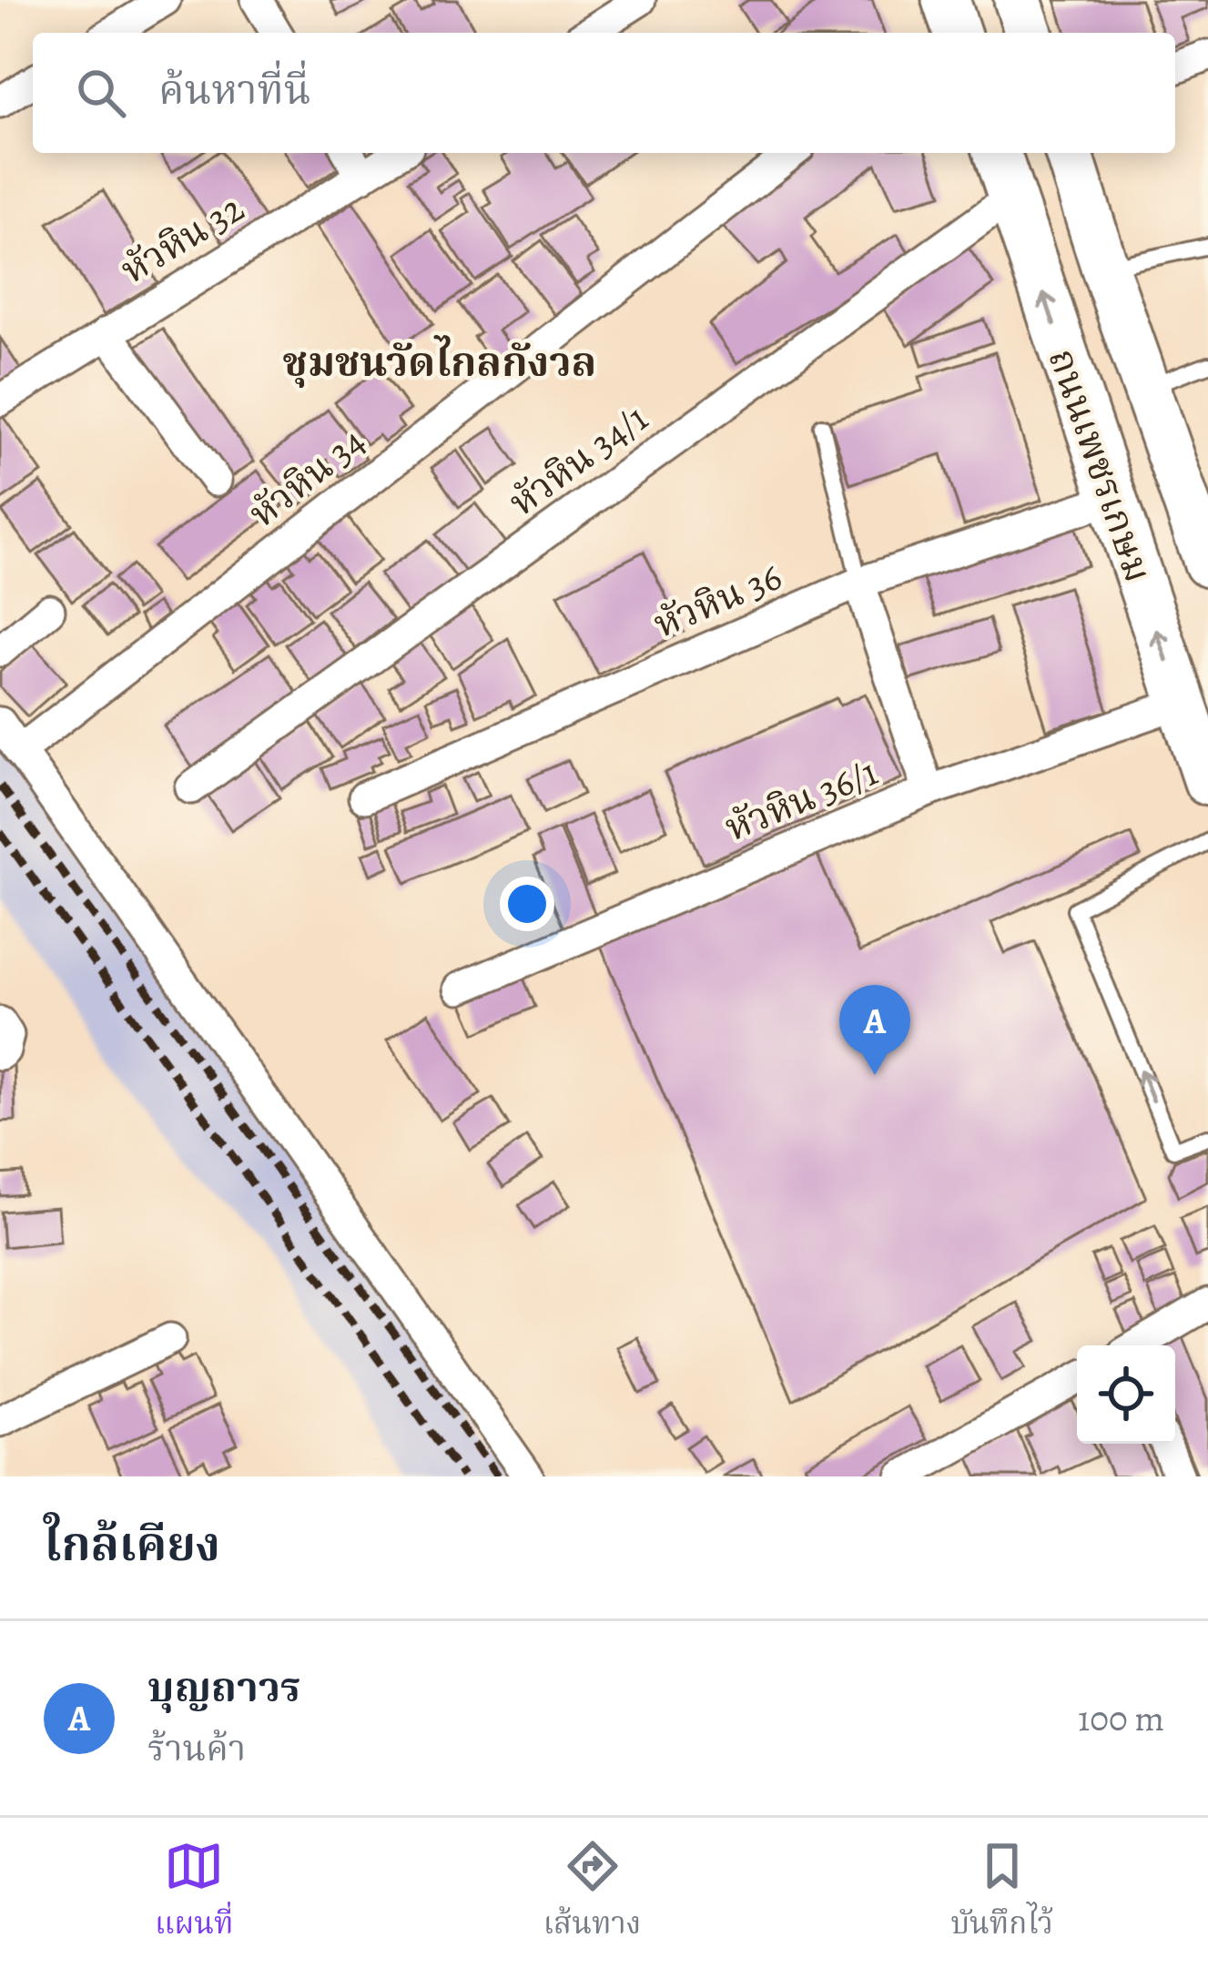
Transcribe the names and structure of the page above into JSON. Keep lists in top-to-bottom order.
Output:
{
  "streets": {
    "main road": ["ถนนเพชรเกษม"],
    "street": [
      "หัวหิน 32",
      "หัวหิน 34/1",
      "หัวหิน 34",
      "หัวหิน 36",
      "หัวหิน 36/1"
    ]
  },
  "crossings": [
    ["หัวหิน 34/1", "ถนนเพชรเกษม"],
    ["ถนนเพชรเกษม", "หัวหิน 36"],
    ["ถนนเพชรเกษม", "หัวหิน 36/1"]
  ],
  "districts": ["ชุมชนวัดไกลกังวล"],
  "page": {
    "search": "ค้นหาที่นี่",
    "pins": "A",
    "heading": "ใกล้เคียง",
    "list": [
      {
        "mark": "A",
        "name": "บุญถาวร",
        "note": "ร้านค้า",
        "value": "100 m"
      }
    ],
    "nav": ["แผนที่", "เส้นทาง", "บันทึกไว้"]
  }
}
